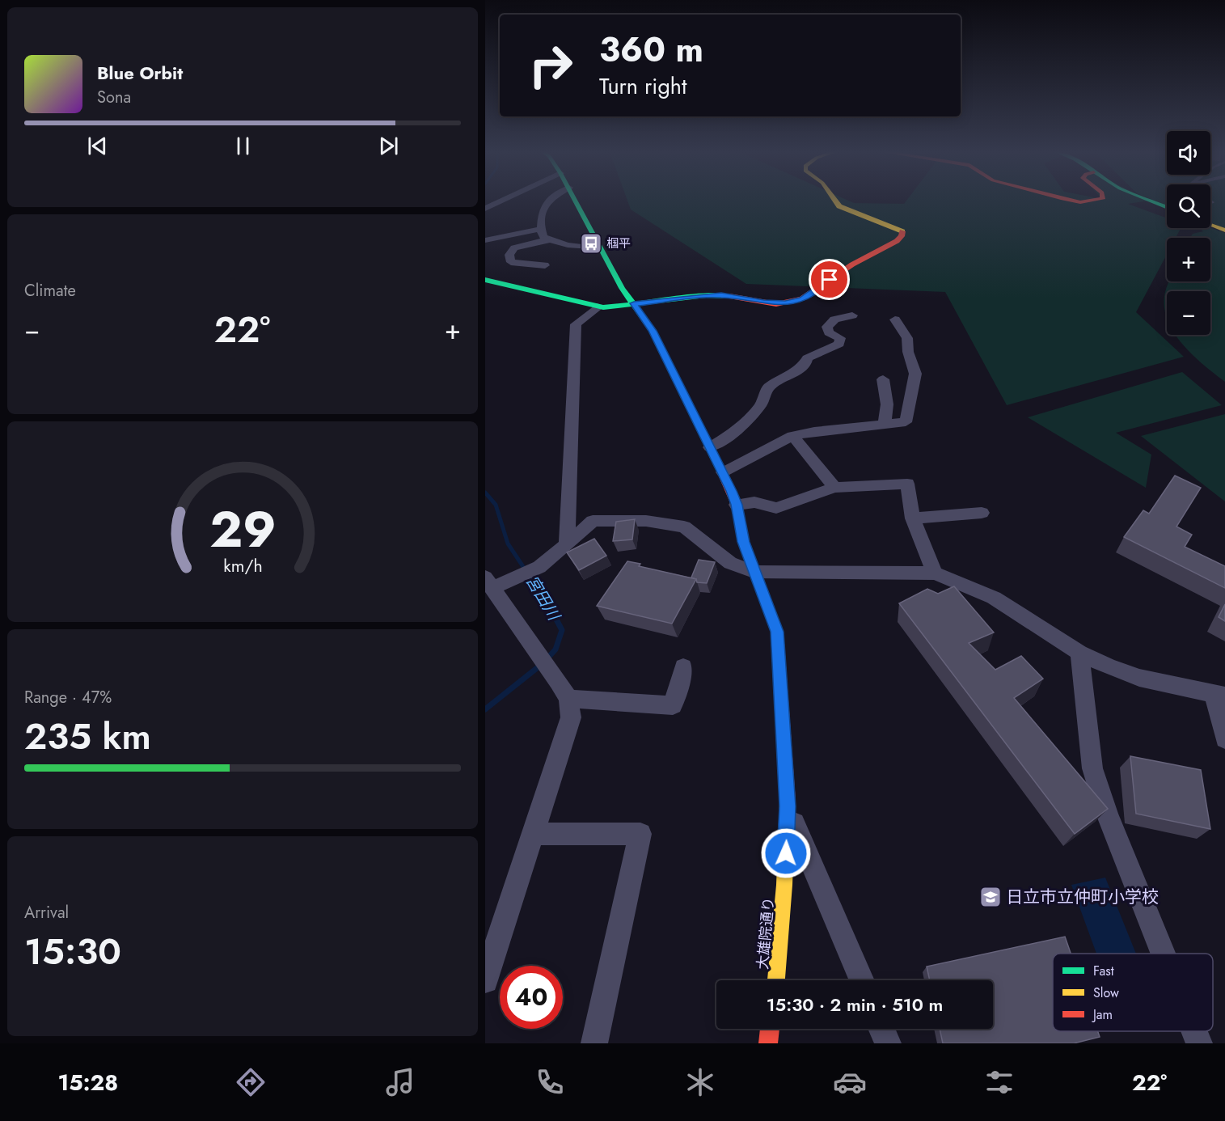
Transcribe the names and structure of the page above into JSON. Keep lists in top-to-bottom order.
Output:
{
  "streets": {
    "street": ["大雄院通り"]
  },
  "water": ["宮田川"],
  "places": {
    "bus stop": ["椢平"],
    "school or university": ["日立市立仲町小学校"]
  },
  "legend": ["Fast", "Slow", "Jam"],
  "page": {
    "turn": ["360 m", "Turn right"],
    "song": ["Blue Orbit", "Sona"],
    "map_buttons": ["+", "−"],
    "tile": [
      "Climate",
      ["Range · 47%", "235 km"],
      ["Arrival", "15:30"]
    ],
    "heat": ["−", "22°", "+"],
    "limit": "40",
    "trip": "15:30 · 2 min · 510 m",
    "tabs": ["15:28", "22°"],
    "gauge": ["29", "km/h"]
  }
}
